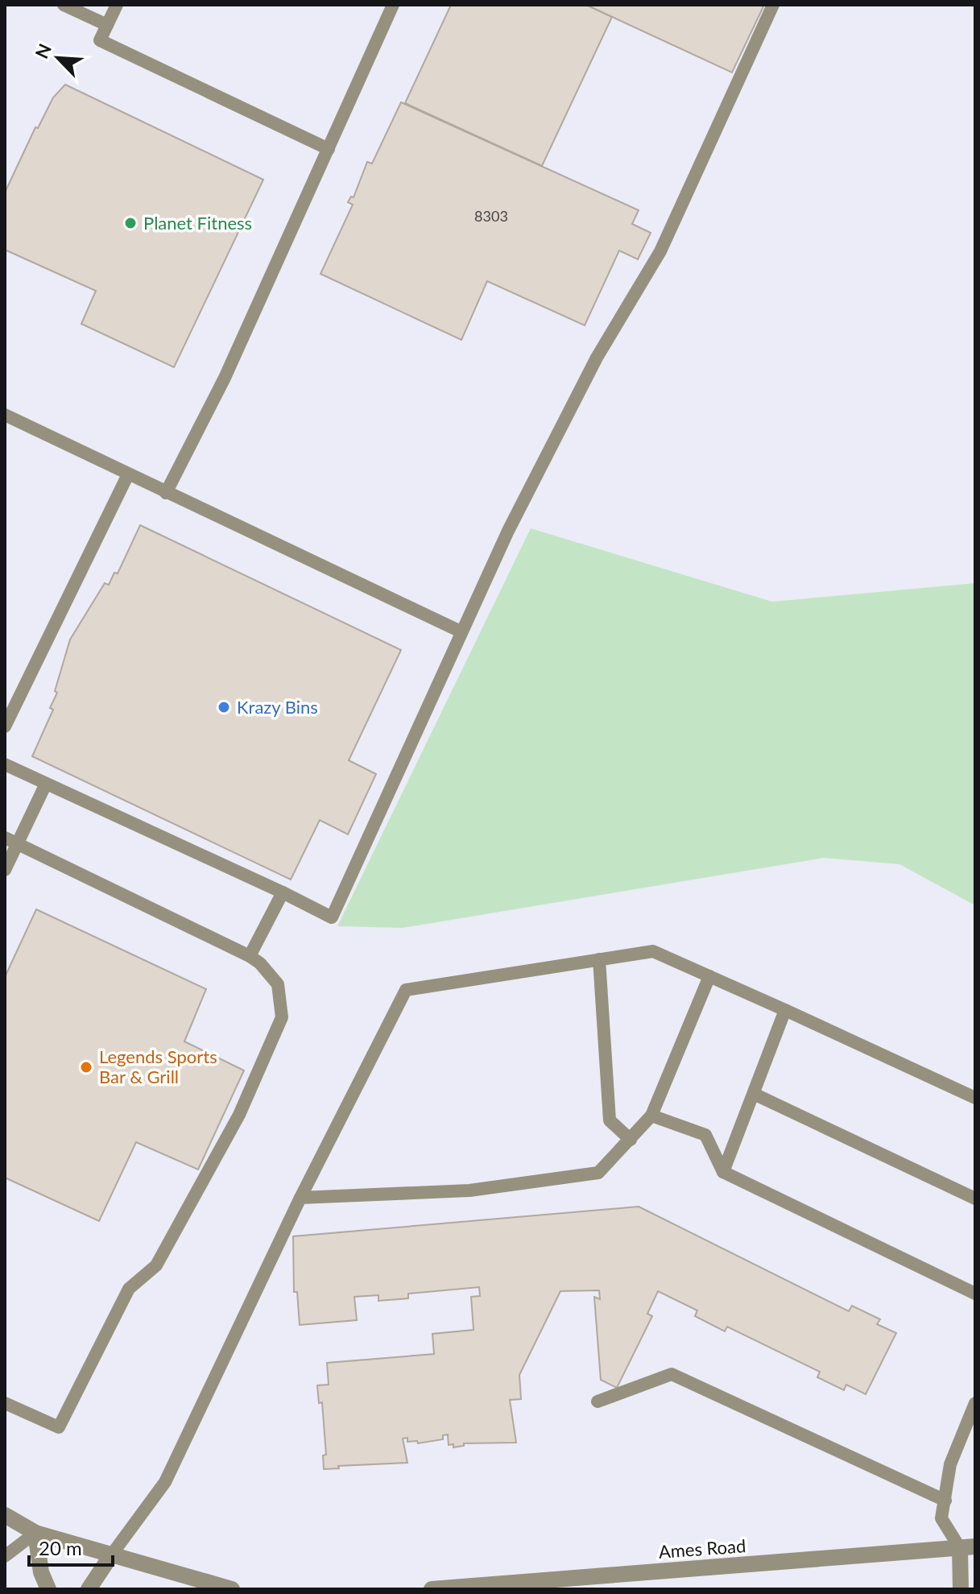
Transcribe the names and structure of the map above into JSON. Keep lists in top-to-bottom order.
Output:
{
  "streets": {
    "street": ["Ames Road"]
  },
  "places": ["Planet Fitness", "Krazy Bins", "Legends Sports Bar & Grill"],
  "house_numbers": ["8303"],
  "scale_bar": "20 m",
  "north": "top left"
}
